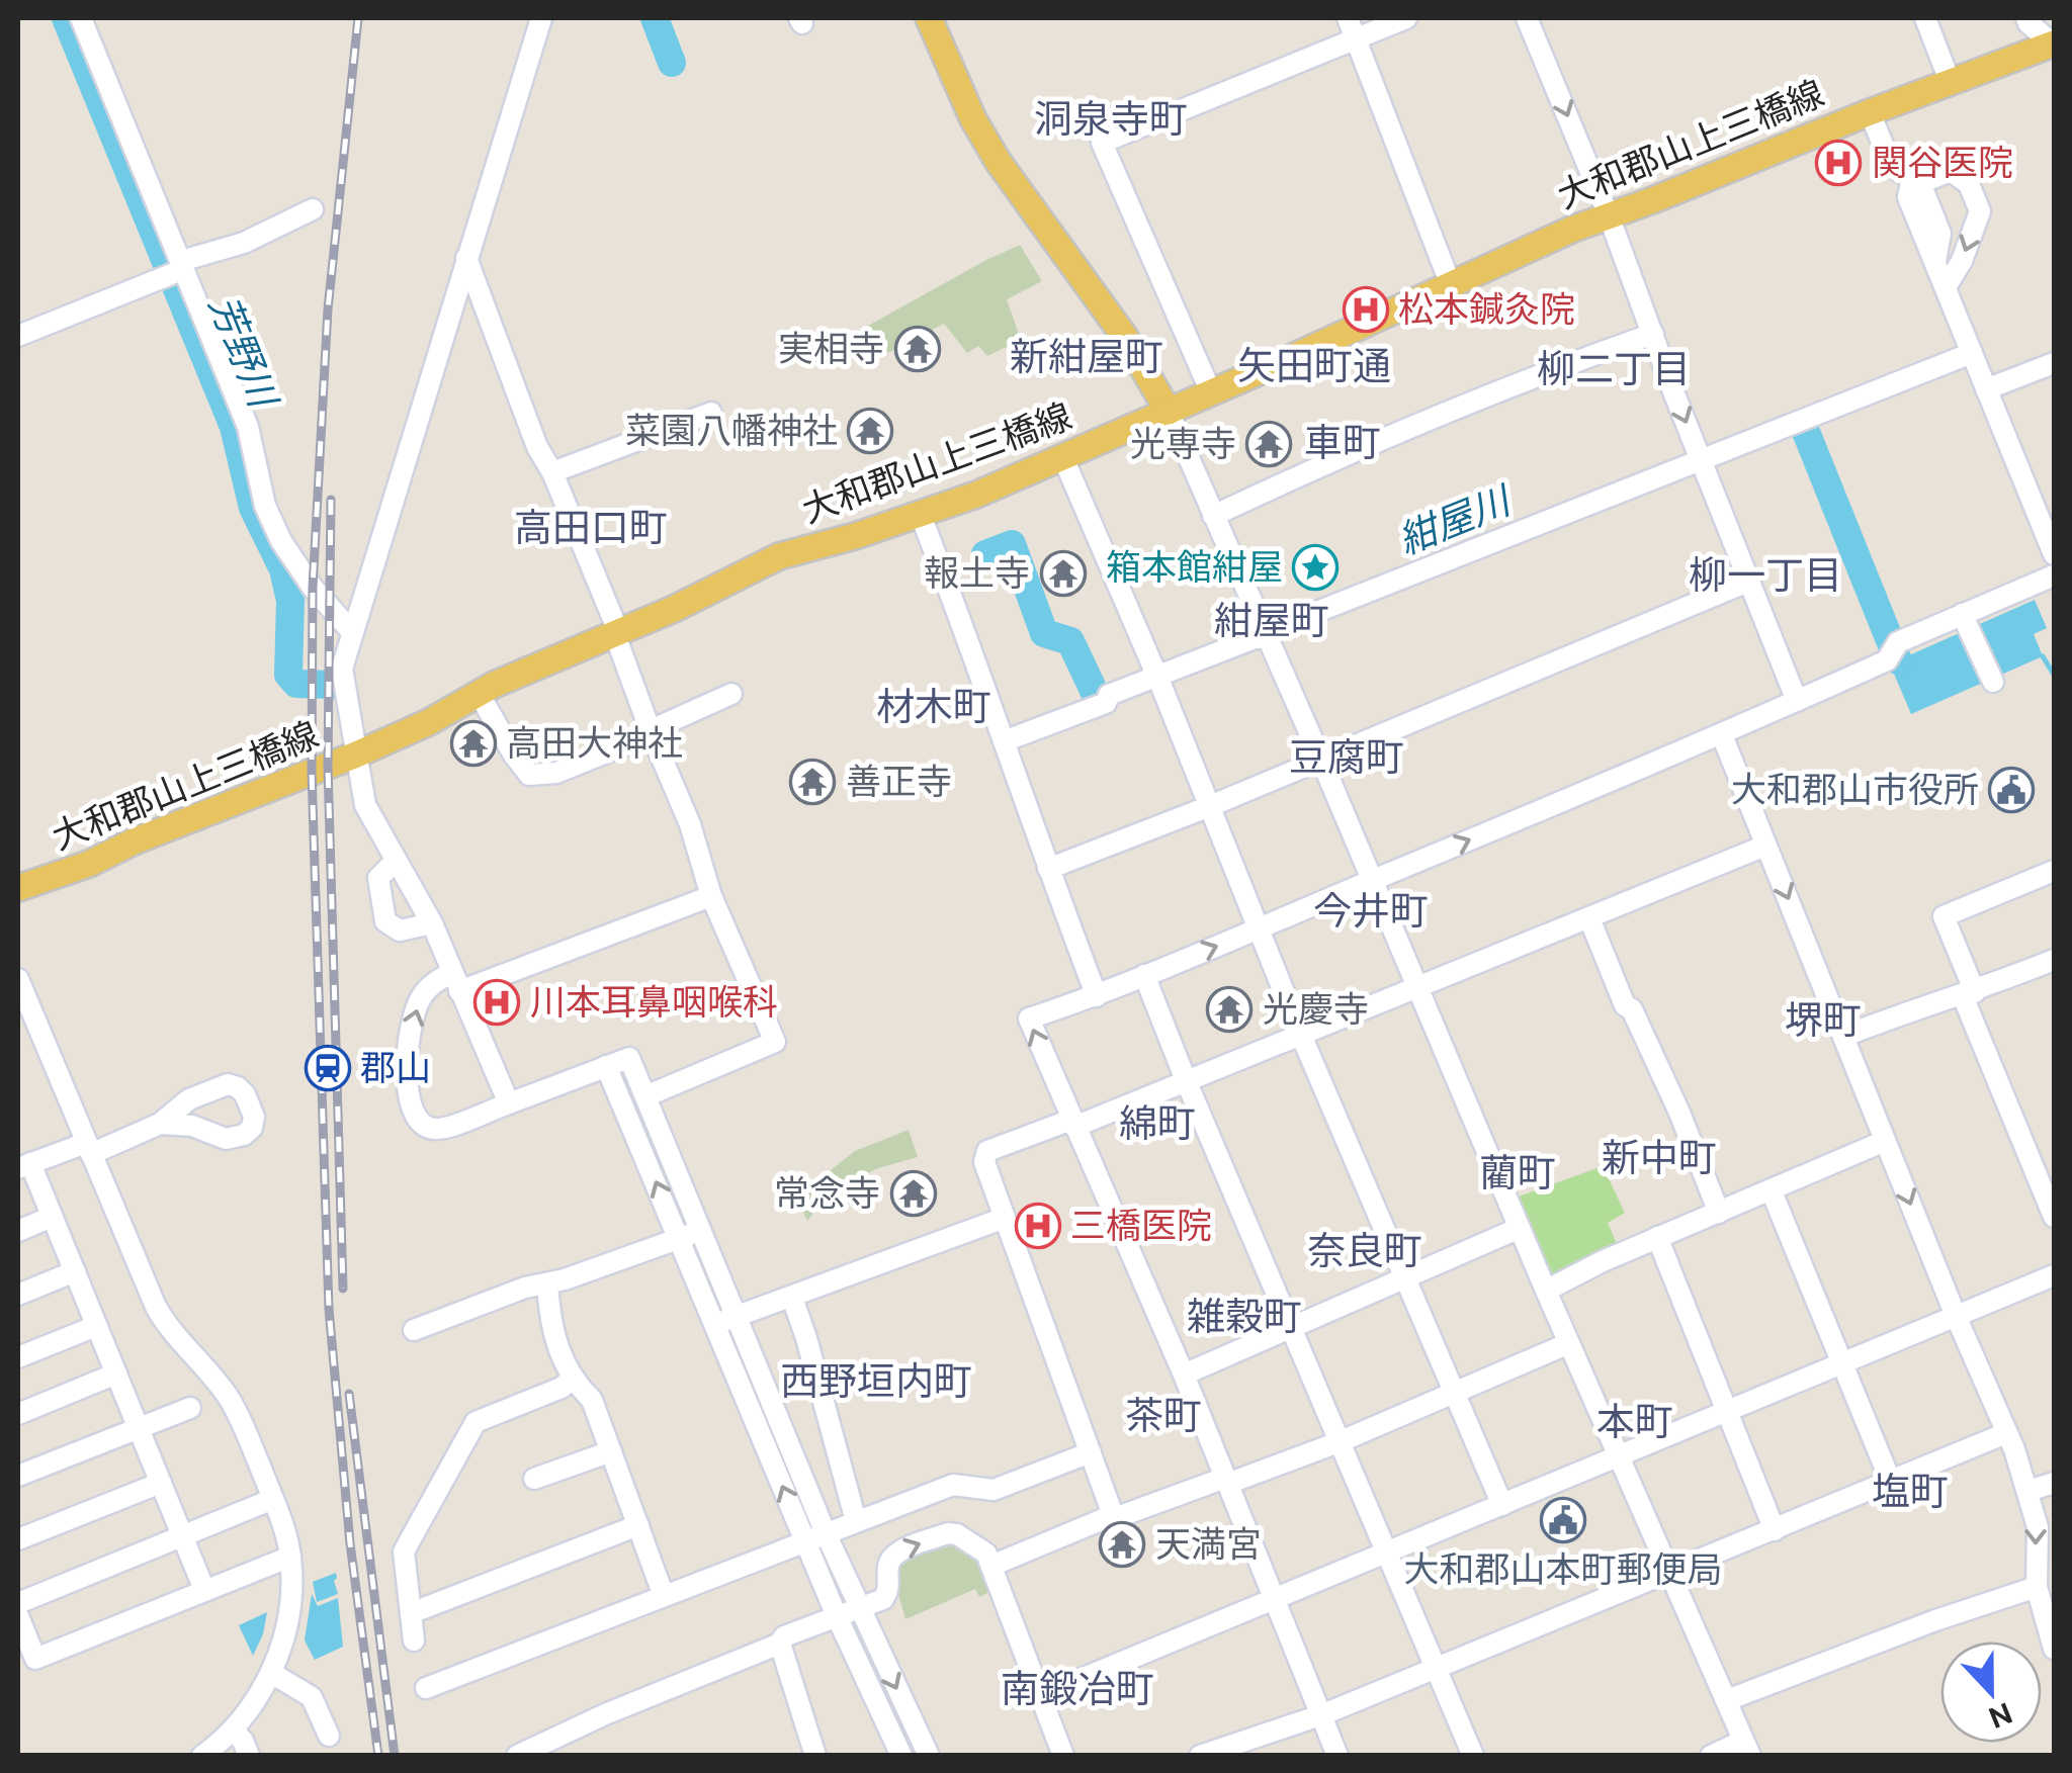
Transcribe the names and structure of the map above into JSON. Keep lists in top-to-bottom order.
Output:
{
  "streets": {
    "main road": ["大和郡山上三橋線"]
  },
  "districts": [
    "洞泉寺町",
    "新紺屋町",
    "矢田町通",
    "柳二丁目",
    "車町",
    "高田口町",
    "柳一丁目",
    "紺屋町",
    "材木町",
    "豆腐町",
    "今井町",
    "堺町",
    "綿町",
    "新中町",
    "藺町",
    "奈良町",
    "雑穀町",
    "西野垣内町",
    "茶町",
    "本町",
    "塩町",
    "南鍛冶町"
  ],
  "water": ["芳野川", "紺屋川"],
  "places": {
    "hospital": [
      "関谷医院",
      "松本鍼灸院",
      "川本耳鼻咽喉科",
      "三橋医院"
    ],
    "temple": [
      "実相寺",
      "菜園八幡神社",
      "光専寺",
      "報土寺",
      "高田大神社",
      "善正寺",
      "光慶寺",
      "常念寺",
      "天満宮"
    ],
    "place": ["箱本館紺屋"],
    "public building": ["大和郡山市役所", "大和郡山本町郵便局"],
    "station": ["郡山"]
  },
  "north": "bottom"
}
